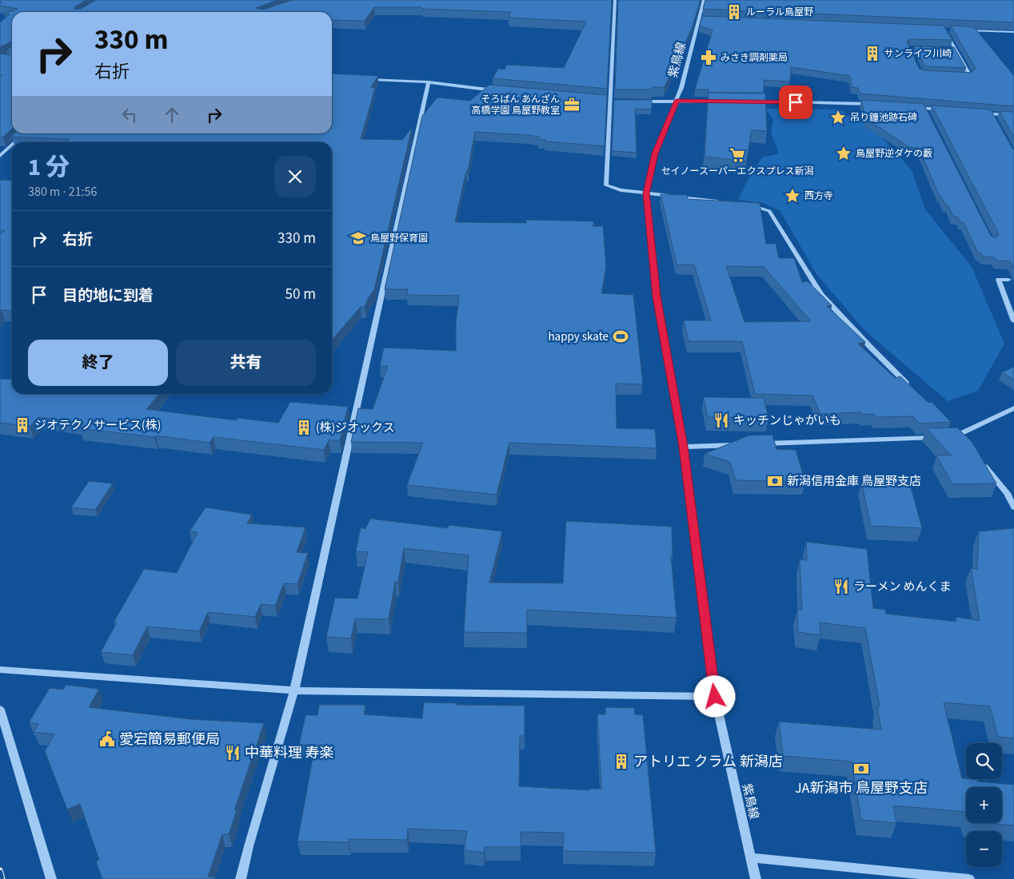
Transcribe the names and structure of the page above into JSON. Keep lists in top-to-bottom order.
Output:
{
  "streets": {
    "street": ["紫鳥線"]
  },
  "places": {
    "building": [
      "ルーラル鳥屋野",
      "サンライフ川崎",
      "ジオテクノサービス(株)",
      "(株)ジオックス",
      "アトリエ クラム 新潟店"
    ],
    "pharmacy": ["みさき調剤薬局"],
    "office": ["そろばん あんざん 高橋学園 鳥屋野教室"],
    "place": ["吊り鐘池跡石碑", "鳥屋野逆ダケの藪", "西方寺"],
    "supermarket": ["セイノースーパーエクスプレス新潟"],
    "school or university": ["鳥屋野保育園"],
    "sports": ["happy skate"],
    "restaurant": ["キッチンじゃがいも", "ラーメン めんくま", "中華料理 寿楽"],
    "bank": ["新潟信用金庫 鳥屋野支店", "JA新潟市 鳥屋野支店"],
    "public building": ["愛宕簡易郵便局"]
  },
  "page": {
    "turn": ["330 m", "右折"],
    "heading": ["1 分", "380 m · 21:56"],
    "list": [
      {
        "name": "右折",
        "value": "330 m"
      },
      {
        "name": "目的地に到着",
        "value": "50 m"
      }
    ],
    "buttons": ["終了", "共有"],
    "map_buttons": ["+", "−"]
  }
}
